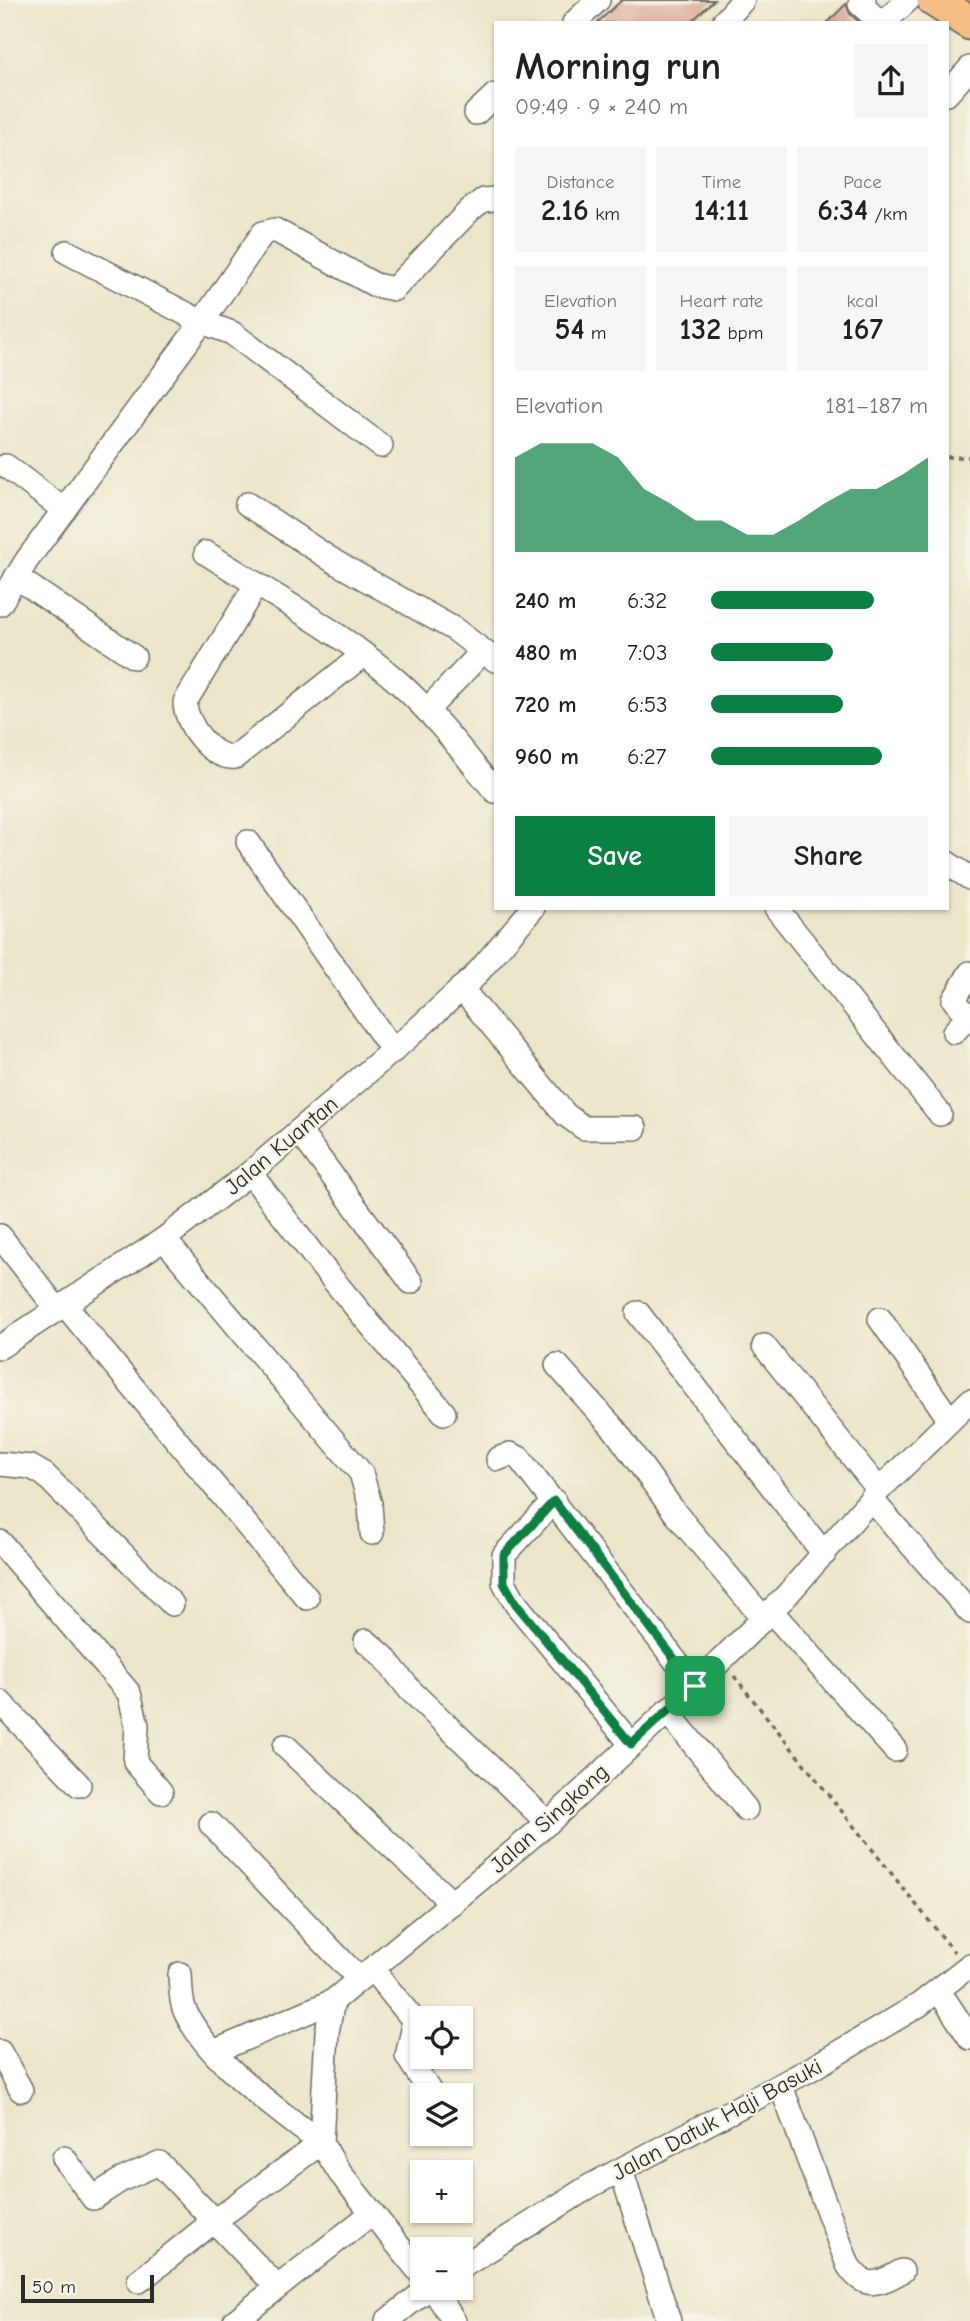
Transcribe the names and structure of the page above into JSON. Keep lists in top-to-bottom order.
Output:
{
  "streets": {
    "street": ["Jalan Kuantan", "Jalan Singkong", "Jalan Datuk Haji Basuki"]
  },
  "scale_bar": "50 m",
  "page": {
    "heading": ["Morning run", "09:49 · 9 × 240 m"],
    "stats": [
      ["Distance", "2.16 km"],
      ["Time", "14:11"],
      ["Pace", "6:34 /km"],
      ["Elevation", "54 m"],
      ["Heart rate", "132 bpm"],
      ["kcal", "167"]
    ],
    "chart": ["Elevation", "181–187 m"],
    "list": [
      {
        "name": "240 m",
        "note": "6:32"
      },
      {
        "name": "480 m",
        "note": "7:03"
      },
      {
        "name": "720 m",
        "note": "6:53"
      },
      {
        "name": "960 m",
        "note": "6:27"
      }
    ],
    "buttons": ["Save", "Share"],
    "map_buttons": ["+", "−"],
    "scale": "50 m"
  }
}
